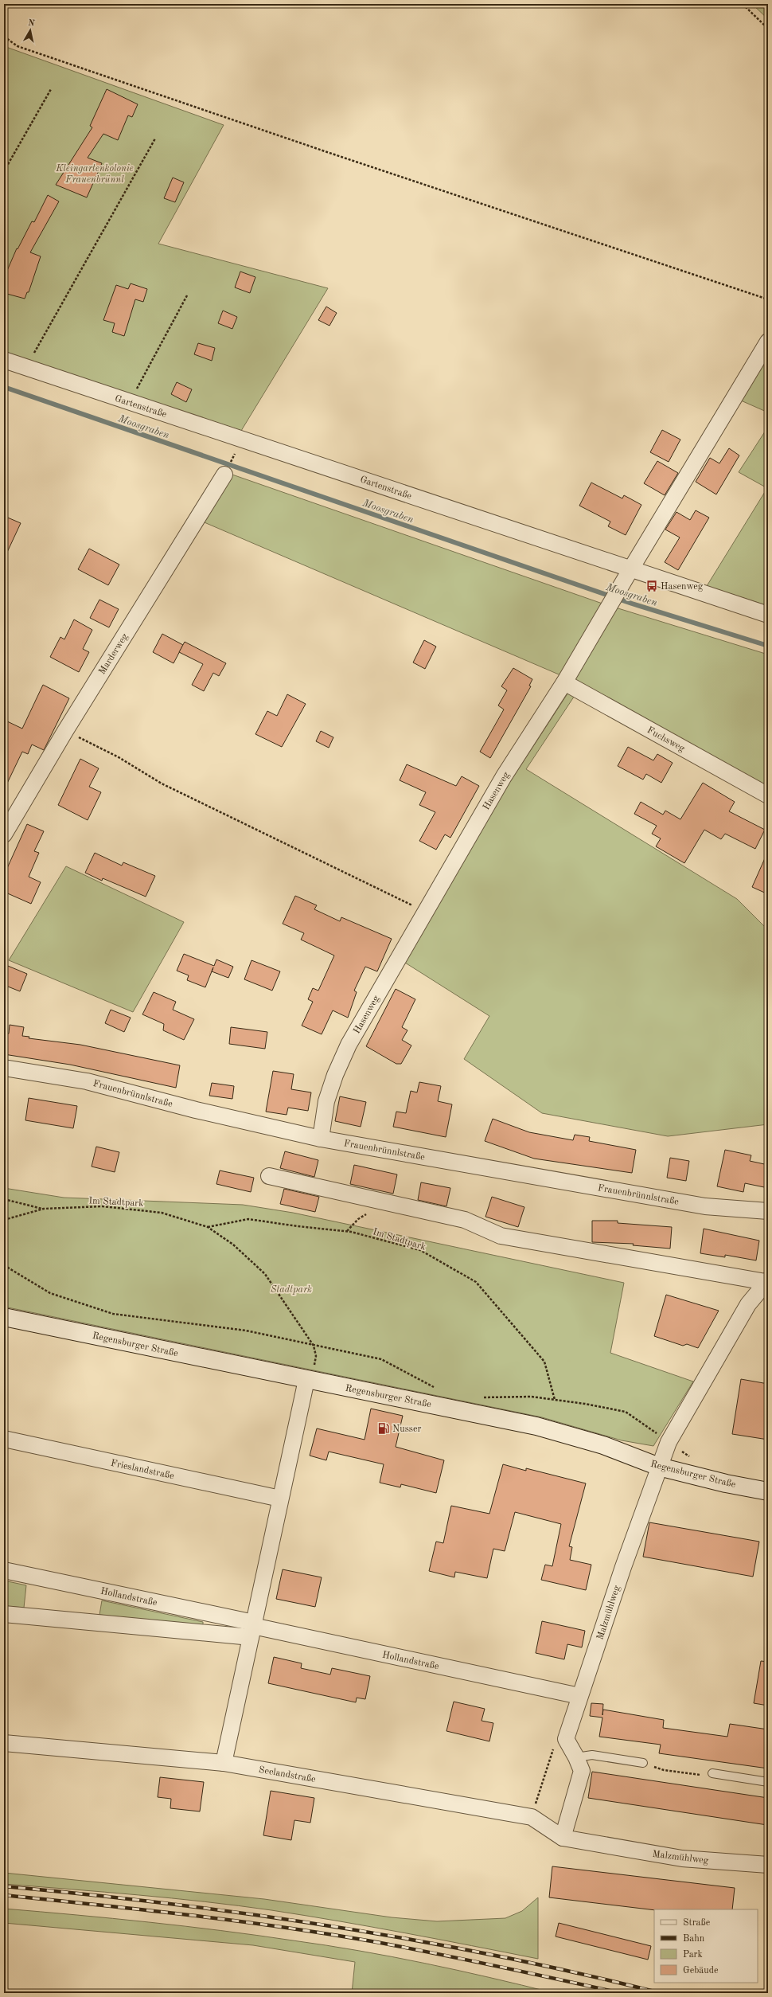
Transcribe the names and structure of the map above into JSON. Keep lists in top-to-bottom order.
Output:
{
  "streets": {
    "street": [
      "Gartenstraße",
      "Marderweg",
      "Fuchsweg",
      "Hasenweg",
      "Frauenbrünnlstraße",
      "Regensburger Straße",
      "Frieslandstraße",
      "Hollandstraße",
      "Malzmühlweg",
      "Seelandstraße"
    ],
    "path": ["Im Stadtpark"]
  },
  "crossings": [
    ["Gartenstraße", "Hasenweg"],
    ["Fuchsweg", "Hasenweg"],
    ["Hasenweg", "Frauenbrünnlstraße"],
    ["Im Stadtpark", "Regensburger Straße"],
    ["Regensburger Straße", "Malzmühlweg"],
    ["Hollandstraße", "Malzmühlweg"],
    ["Malzmühlweg", "Seelandstraße"]
  ],
  "water": ["Moosgraben"],
  "parks": ["Kleingartenkolonie Frauenbrünnl", "Stadtpark"],
  "places": {
    "bus stop": ["Hasenweg"],
    "fuel station": ["Nusser"]
  },
  "legend": [
    "Straße",
    "Bahn",
    "Park",
    "Gebäude"
  ],
  "north": "top"
}
